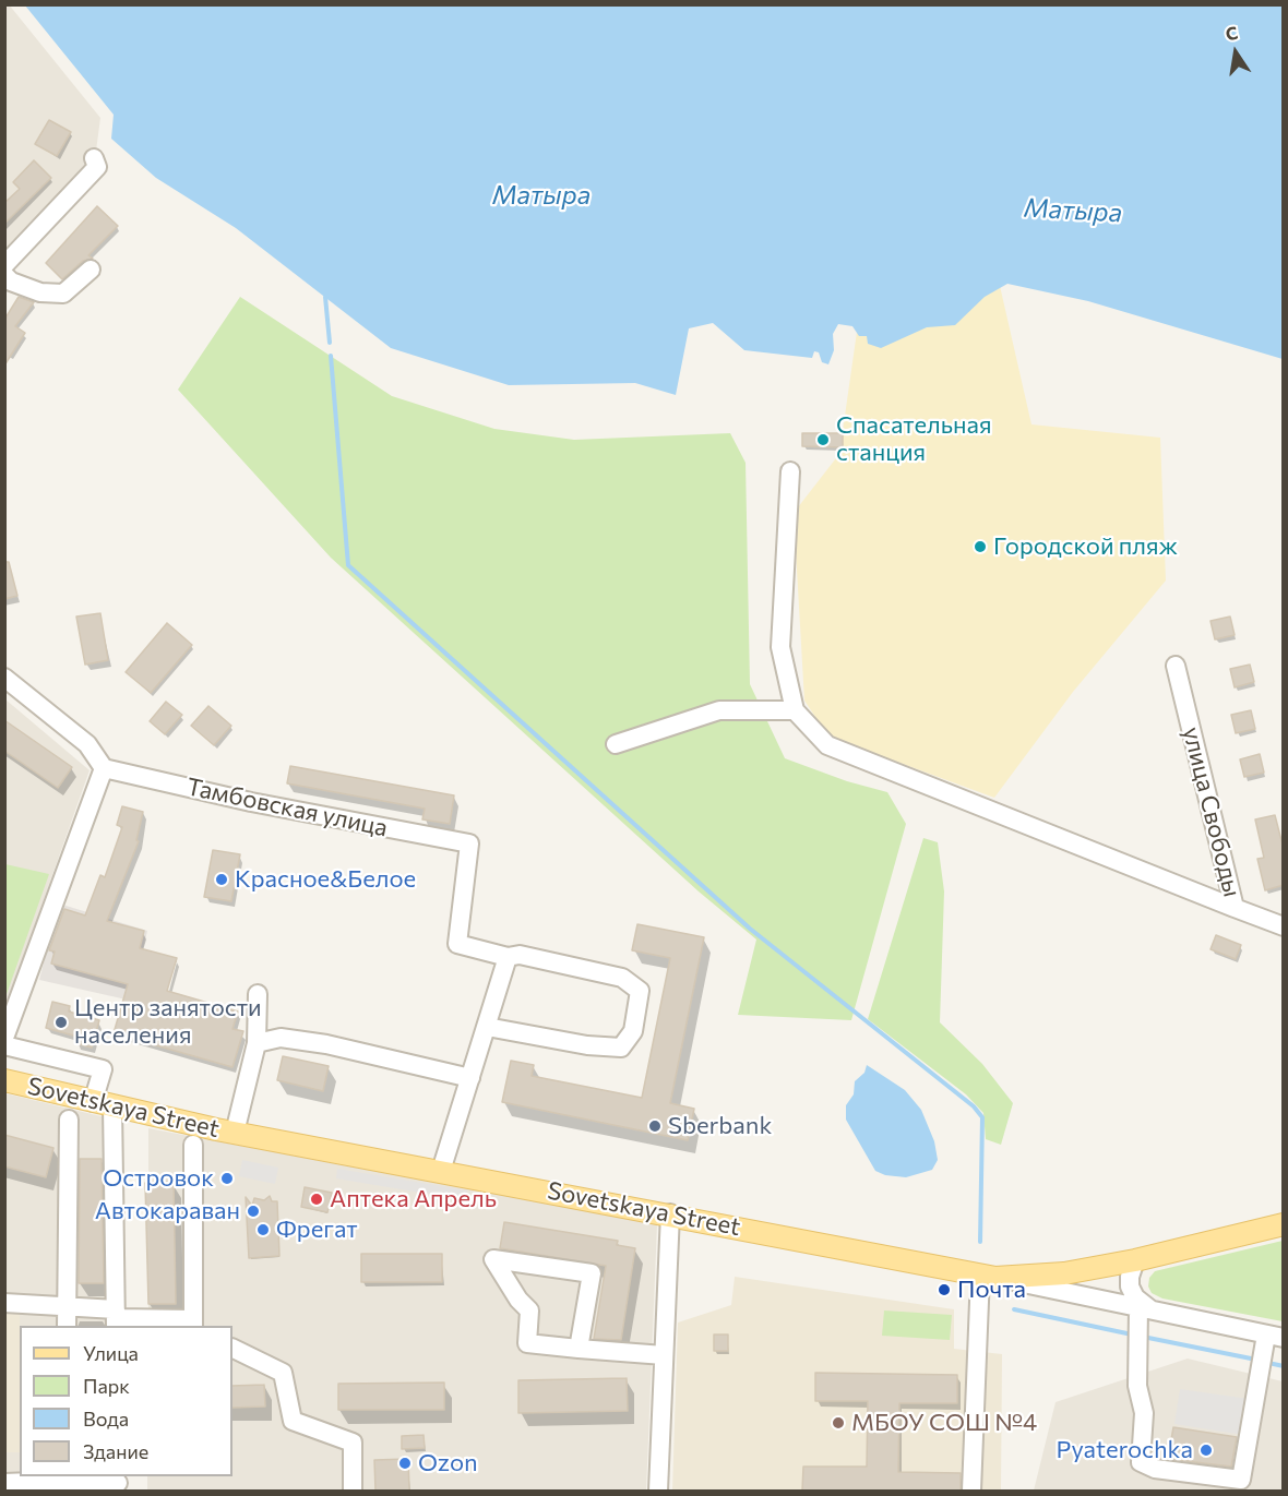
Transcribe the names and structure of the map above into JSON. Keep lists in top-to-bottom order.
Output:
{
  "streets": {
    "main road": ["Sovetskaya Street"],
    "street": ["Тамбовская улица", "улица Свободы"]
  },
  "water": ["Матыра"],
  "places": [
    "Спасательная станция",
    "Городской пляж",
    "Красное&Белое",
    "Центр занятости населения",
    "Sberbank",
    "Островок",
    "Аптека Апрель",
    "Автокараван",
    "Фрегат",
    "Почта",
    "МБОУ СОШ №4",
    "Pyaterochka",
    "Ozon"
  ],
  "legend": [
    "Улица",
    "Парк",
    "Вода",
    "Здание"
  ],
  "north": "top"
}
